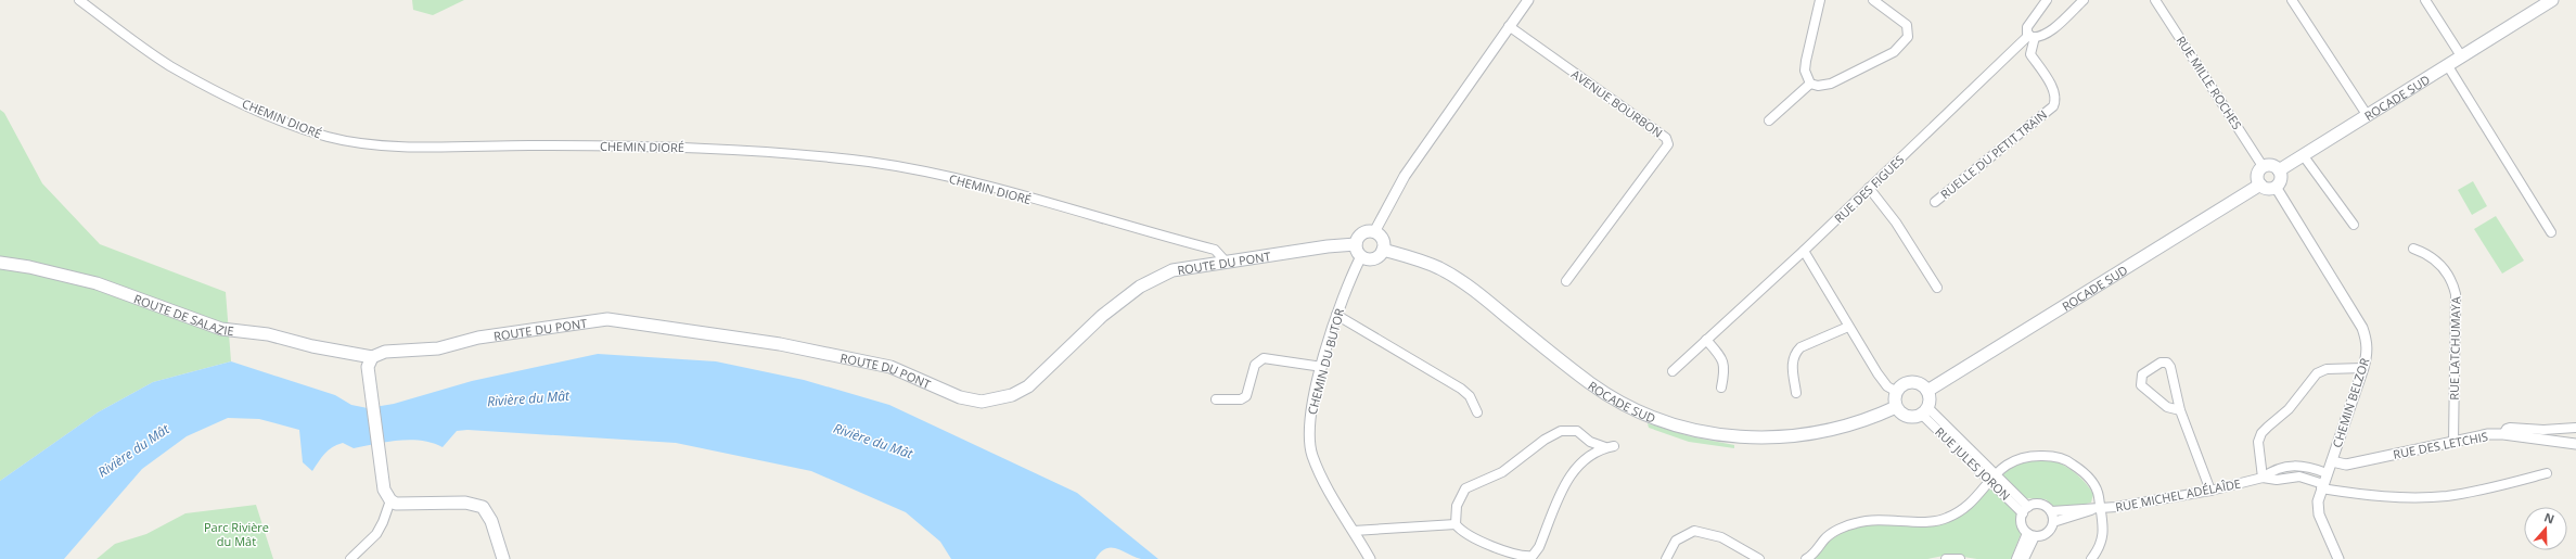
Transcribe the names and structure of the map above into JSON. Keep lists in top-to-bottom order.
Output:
{
  "streets": {
    "main road": ["ROCADE SUD", "ROUTE DU PONT", "ROUTE DE SALAZIE"],
    "street": [
      "RUE MILLE ROCHES",
      "AVENUE BOURBON",
      "CHEMIN DIORÉ",
      "RUELLE DU PETIT TRAIN",
      "RUE DES FIGUES",
      "RUE LATCHUMAYA",
      "CHEMIN DU BUTOR",
      "CHEMIN BELZOR",
      "RUE DES LETCHIS",
      "RUE JULES JORON",
      "RUE MICHEL ADÉLAÎDE"
    ]
  },
  "crossings": [
    ["RUE MILLE ROCHES", "ROCADE SUD"],
    ["RUE MILLE ROCHES", "CHEMIN BELZOR"],
    ["ROCADE SUD", "ROUTE DU PONT"],
    ["ROCADE SUD", "CHEMIN DU BUTOR"],
    ["ROCADE SUD", "CHEMIN BELZOR"],
    ["ROCADE SUD", "RUE JULES JORON"],
    ["CHEMIN DIORÉ", "ROUTE DU PONT"],
    ["RUELLE DU PETIT TRAIN", "RUE DES FIGUES"],
    ["ROUTE DU PONT", "ROUTE DE SALAZIE"],
    ["ROUTE DU PONT", "CHEMIN DU BUTOR"],
    ["RUE LATCHUMAYA", "RUE DES LETCHIS"],
    ["CHEMIN BELZOR", "RUE DES LETCHIS"],
    ["CHEMIN BELZOR", "RUE MICHEL ADÉLAÎDE"],
    ["RUE JULES JORON", "RUE MICHEL ADÉLAÎDE"]
  ],
  "water": ["Rivière du Mât"],
  "parks": ["Parc Rivière du Mât"],
  "north": "top"
}
